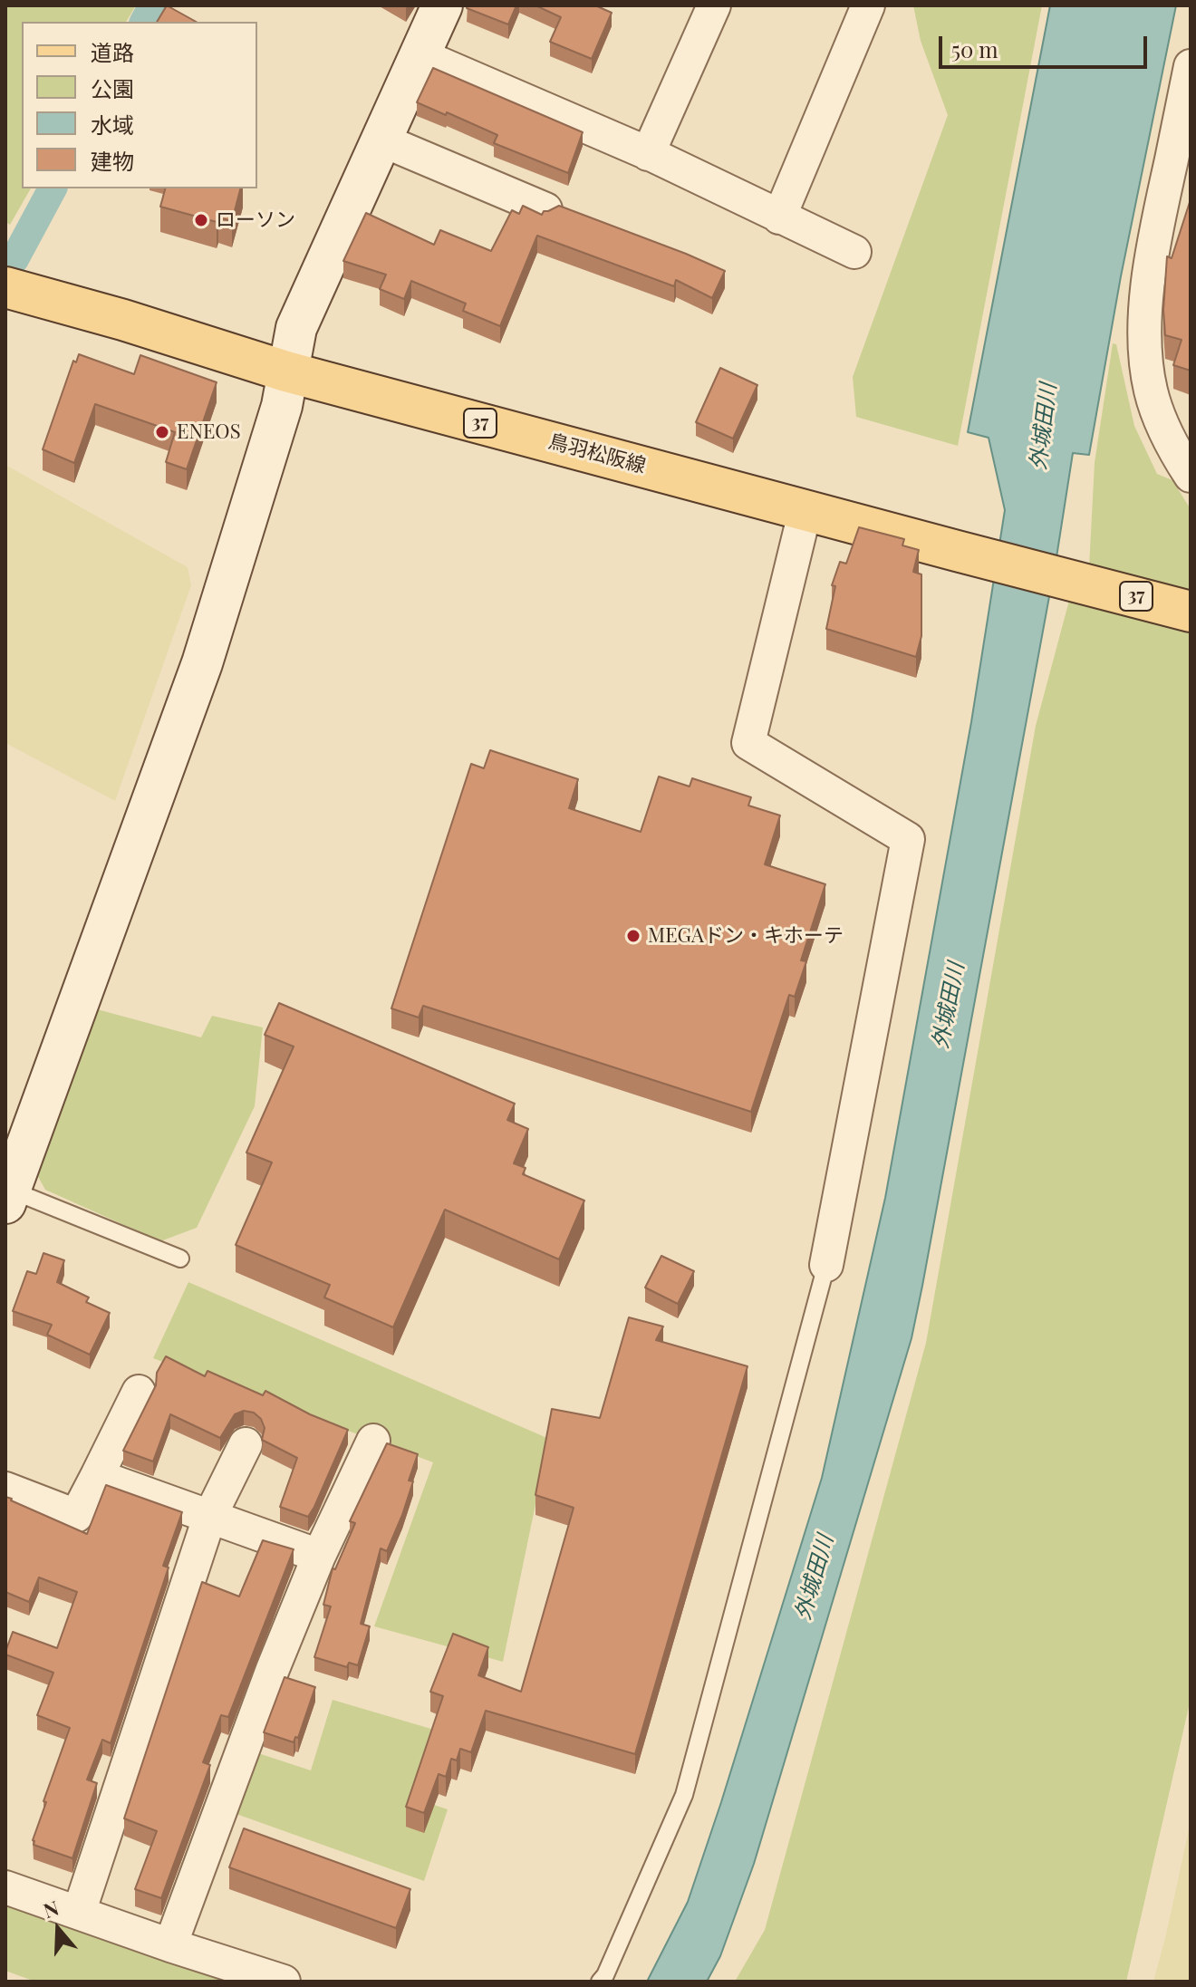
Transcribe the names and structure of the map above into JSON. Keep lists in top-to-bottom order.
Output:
{
  "streets": {
    "main road": ["37", "鳥羽松阪線"]
  },
  "water": ["外城田川"],
  "places": ["ローソン", "ENEOS", "MEGAドン・キホーテ"],
  "legend": [
    "道路",
    "公園",
    "水域",
    "建物"
  ],
  "scale_bar": "50 m",
  "north": "top"
}
